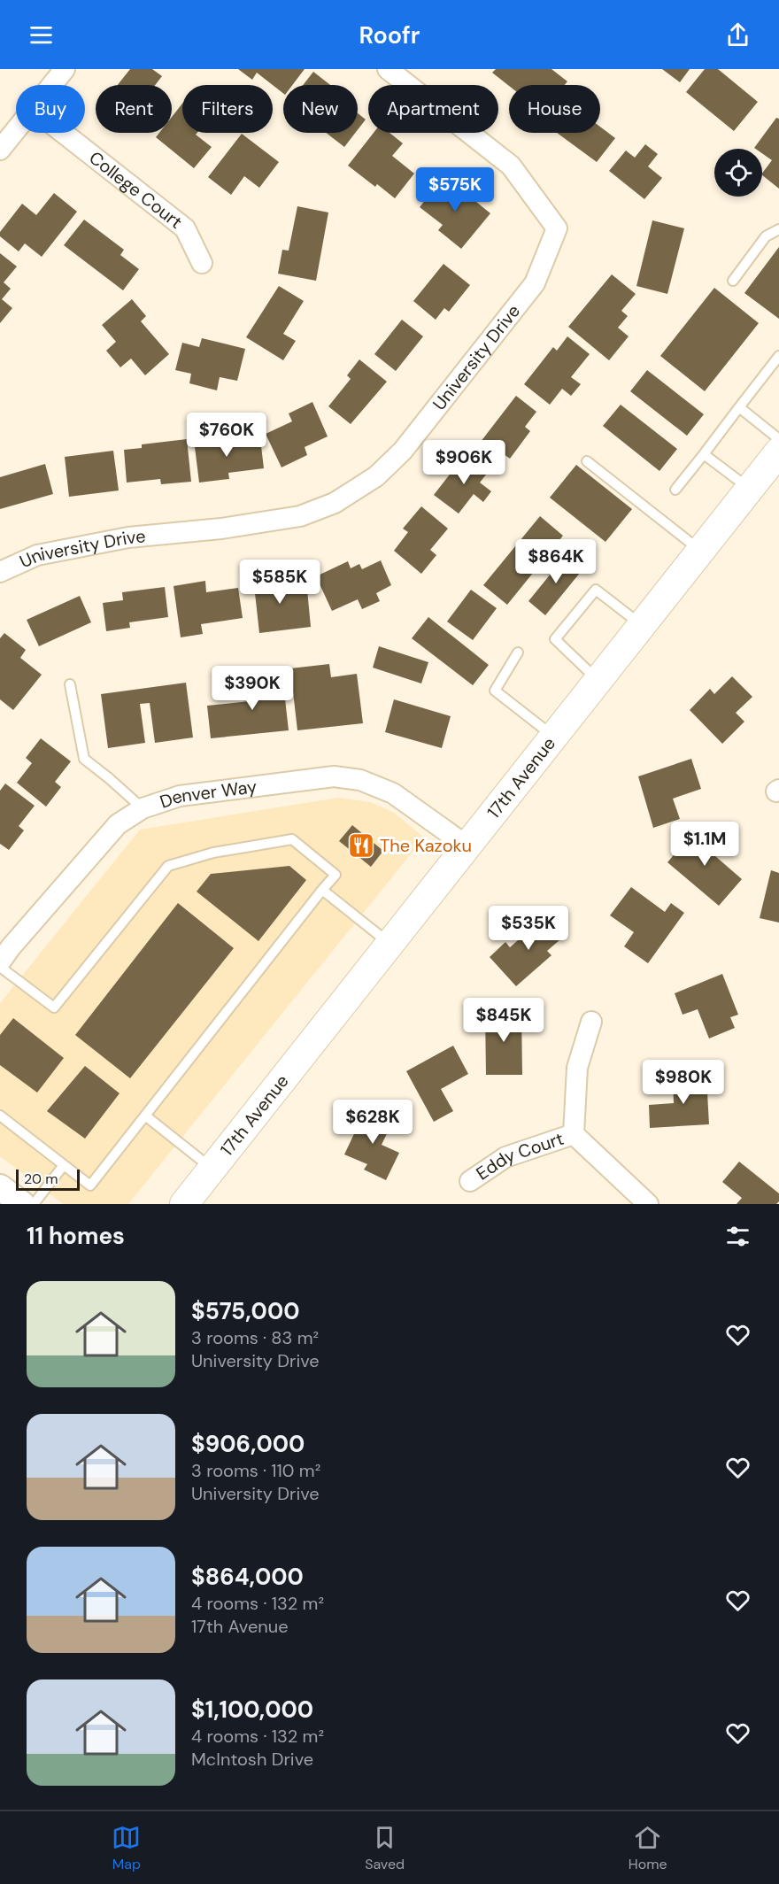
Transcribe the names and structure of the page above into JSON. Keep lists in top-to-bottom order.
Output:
{
  "streets": {
    "main road": ["17th Avenue"],
    "street": [
      "College Court",
      "University Drive",
      "Denver Way",
      "Eddy Court"
    ]
  },
  "crossings": [
    ["17th Avenue", "Denver Way"]
  ],
  "places": {
    "restaurant": ["The Kazoku"]
  },
  "scale_bar": "20 m",
  "page": {
    "header": "Roofr",
    "chip": [
      "Buy",
      "Rent",
      "Filters",
      "New",
      "Apartment",
      "House"
    ],
    "price": [
      "$575K",
      "$760K",
      "$906K",
      "$864K",
      "$585K",
      "$390K",
      "$1.1M",
      "$535K",
      "$845K",
      "$980K",
      "$628K"
    ],
    "scale": "20 m",
    "heading": "11 homes",
    "list": [
      {
        "name": "$575,000",
        "note": "3 rooms · 83 m² · University Drive"
      },
      {
        "name": "$906,000",
        "note": "3 rooms · 110 m² · University Drive"
      },
      {
        "name": "$864,000",
        "note": "4 rooms · 132 m² · 17th Avenue"
      },
      {
        "name": "$1,100,000",
        "note": "4 rooms · 132 m² · McIntosh Drive"
      }
    ],
    "tabs": ["Map", "Saved", "Home"]
  }
}
